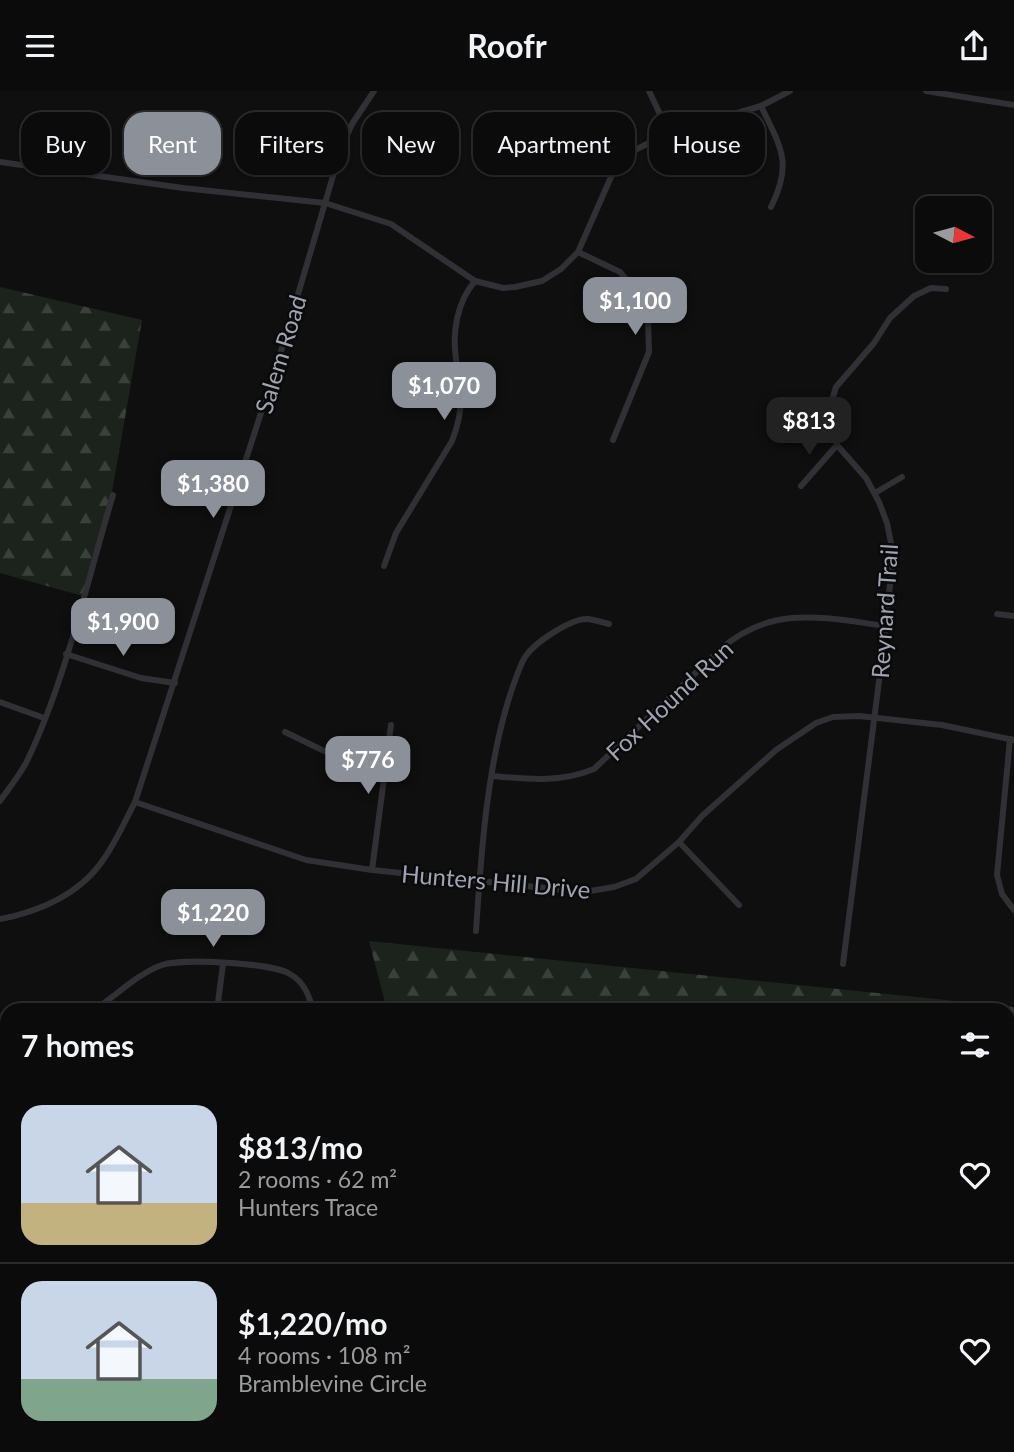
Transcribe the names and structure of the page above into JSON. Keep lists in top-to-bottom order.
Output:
{
  "streets": {
    "street": [
      "Salem Road",
      "Reynard Trail",
      "Fox Hound Run",
      "Hunters Hill Drive"
    ]
  },
  "crossings": [
    ["Salem Road", "Hunters Hill Drive"],
    ["Reynard Trail", "Fox Hound Run"],
    ["Reynard Trail", "Hunters Hill Drive"]
  ],
  "north": "right",
  "page": {
    "header": "Roofr",
    "chip": [
      "Buy",
      "Rent",
      "Filters",
      "New",
      "Apartment",
      "House"
    ],
    "price": [
      "$1,100",
      "$1,070",
      "$813",
      "$1,380",
      "$1,900",
      "$776",
      "$1,220"
    ],
    "heading": "7 homes",
    "list": [
      {
        "name": "$813/mo",
        "note": "2 rooms · 62 m² · Hunters Trace"
      },
      {
        "name": "$1,220/mo",
        "note": "4 rooms · 108 m² · Bramblevine Circle"
      }
    ]
  }
}
